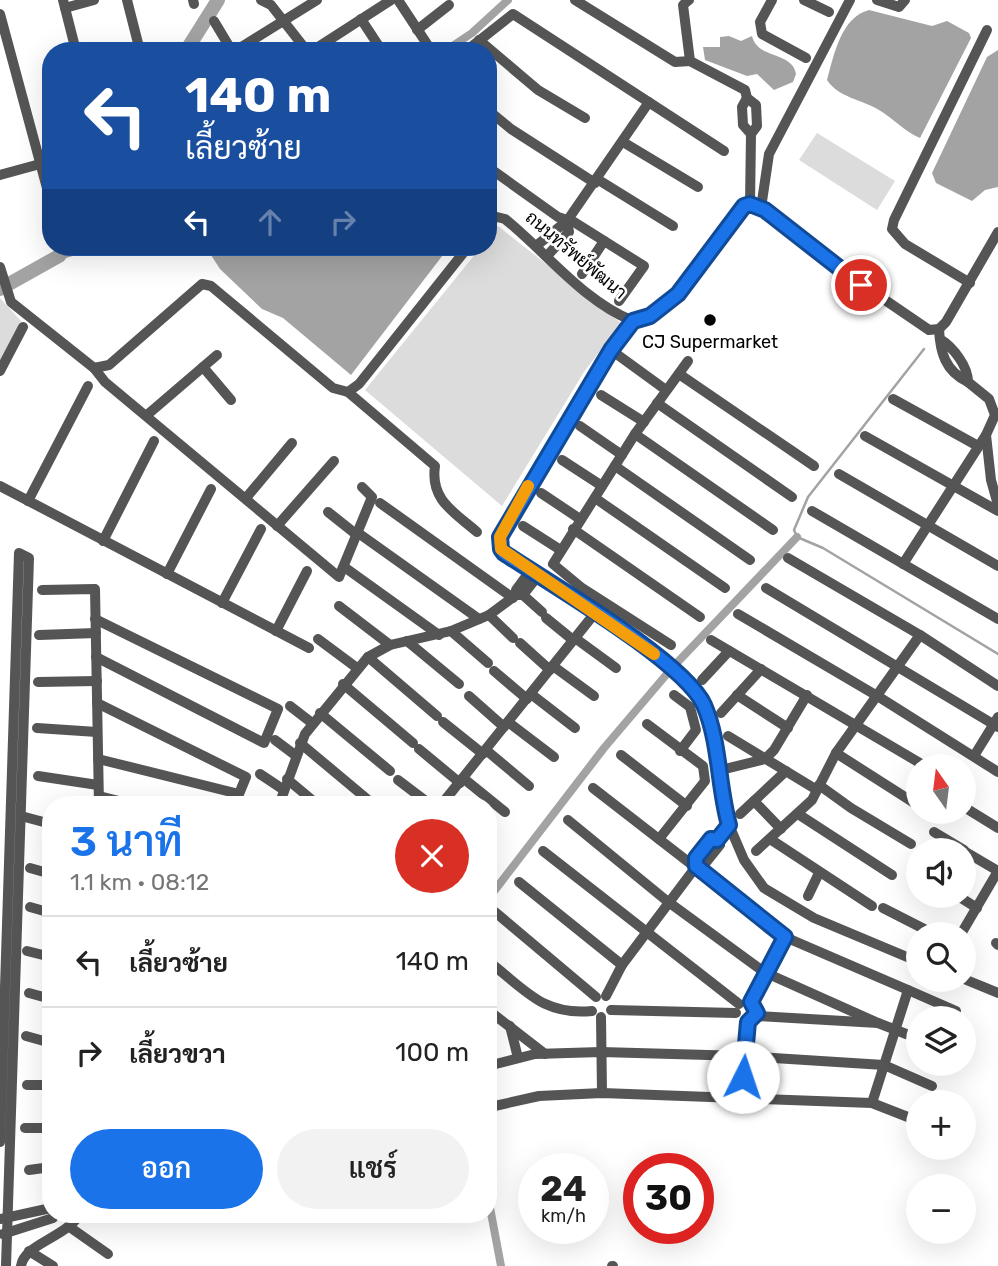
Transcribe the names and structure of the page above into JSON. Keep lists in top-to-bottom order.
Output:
{
  "streets": {
    "street": ["ถนนทรัพย์พัฒนา"]
  },
  "places": ["CJ Supermarket"],
  "north": "top",
  "page": {
    "turn": ["140 m", "เลี้ยวซ้าย"],
    "map_buttons": ["+", "−"],
    "heading": ["3 นาที", "1.1 km · 08:12"],
    "list": [
      {
        "name": "เลี้ยวซ้าย",
        "value": "140 m"
      },
      {
        "name": "เลี้ยวขวา",
        "value": "100 m"
      }
    ],
    "buttons": ["ออก", "แชร์"],
    "speed": "24 km/h",
    "limit": "30"
  }
}
